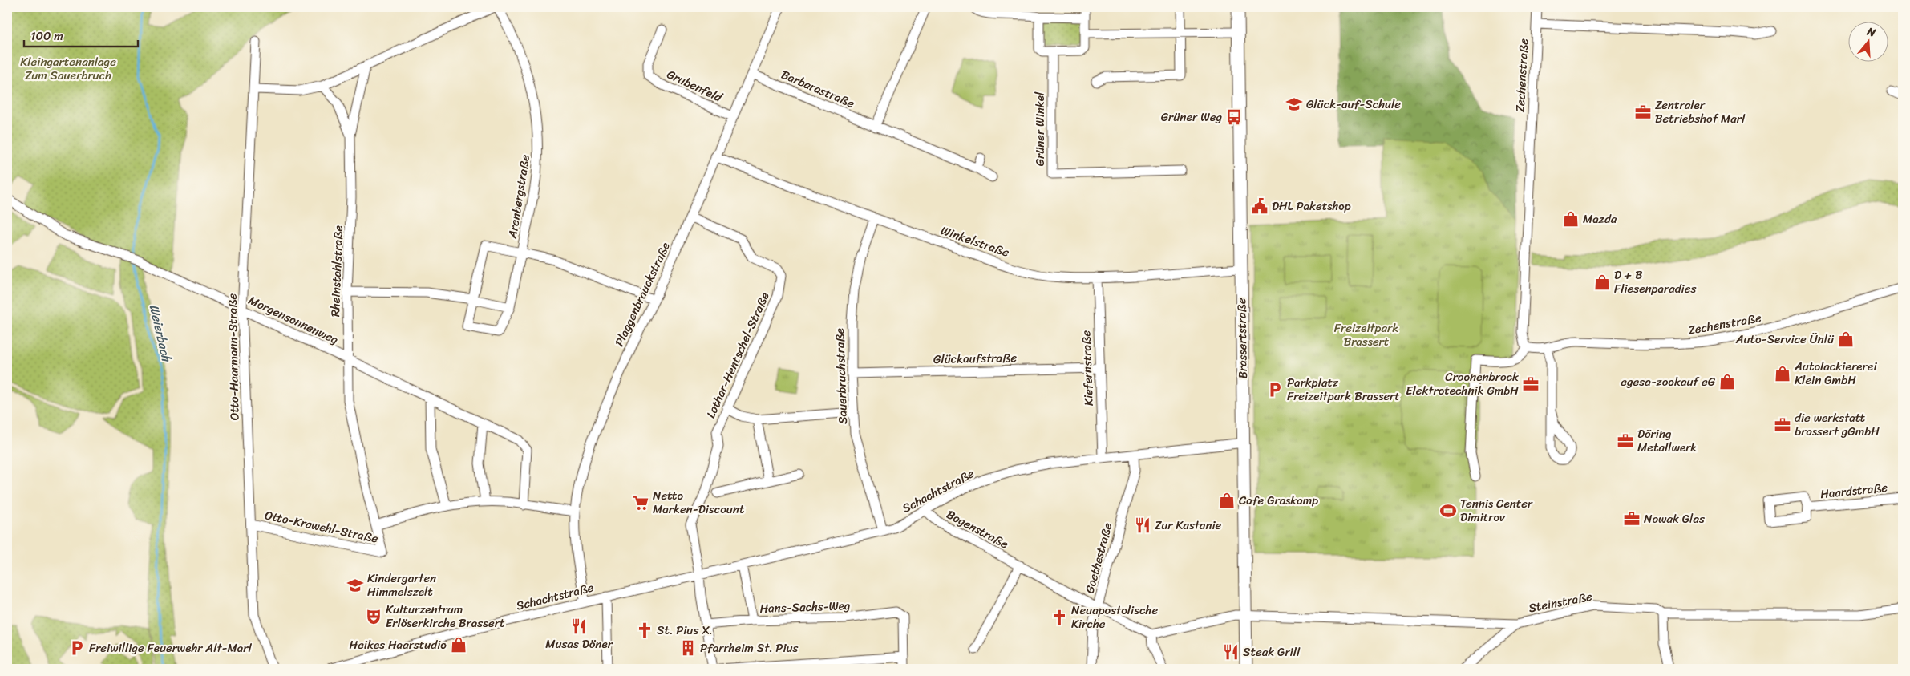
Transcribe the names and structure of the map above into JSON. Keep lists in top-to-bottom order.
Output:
{
  "streets": {
    "main road": ["Brassertstraße"],
    "street": [
      "Zechenstraße",
      "Grubenfeld",
      "Barbarastraße",
      "Grüner Winkel",
      "Arenbergstraße",
      "Winkelstraße",
      "Rheinstahlstraße",
      "Plaggenbrauckstraße",
      "Morgensonnenweg",
      "Lothar-Hentschel-Straße",
      "Otto-Haarmann-Straße",
      "Glückaufstraße",
      "Kiefernstraße",
      "Sauerbruchstraße",
      "Schachtstraße",
      "Haardstraße",
      "Otto-Krawehl-Straße",
      "Bogenstraße",
      "Goethestraße",
      "Steinstraße",
      "Hans-Sachs-Weg"
    ]
  },
  "crossings": [
    ["Grubenfeld", "Plaggenbrauckstraße"],
    ["Barbarastraße", "Plaggenbrauckstraße"],
    ["Arenbergstraße", "Plaggenbrauckstraße"],
    ["Winkelstraße", "Plaggenbrauckstraße"],
    ["Winkelstraße", "Brassertstraße"],
    ["Winkelstraße", "Kiefernstraße"],
    ["Winkelstraße", "Sauerbruchstraße"],
    ["Rheinstahlstraße", "Morgensonnenweg"],
    ["Rheinstahlstraße", "Otto-Krawehl-Straße"],
    ["Plaggenbrauckstraße", "Lothar-Hentschel-Straße"],
    ["Plaggenbrauckstraße", "Schachtstraße"],
    ["Plaggenbrauckstraße", "Otto-Krawehl-Straße"],
    ["Morgensonnenweg", "Otto-Haarmann-Straße"],
    ["Morgensonnenweg", "Otto-Krawehl-Straße"],
    ["Brassertstraße", "Schachtstraße"],
    ["Brassertstraße", "Steinstraße"],
    ["Lothar-Hentschel-Straße", "Schachtstraße"],
    ["Lothar-Hentschel-Straße", "Hans-Sachs-Weg"],
    ["Otto-Haarmann-Straße", "Otto-Krawehl-Straße"],
    ["Glückaufstraße", "Kiefernstraße"],
    ["Glückaufstraße", "Sauerbruchstraße"],
    ["Kiefernstraße", "Schachtstraße"],
    ["Sauerbruchstraße", "Schachtstraße"],
    ["Schachtstraße", "Bogenstraße"],
    ["Schachtstraße", "Goethestraße"],
    ["Bogenstraße", "Goethestraße"]
  ],
  "water": ["Weierbach"],
  "parks": ["Kleingartenanlage Zum Sauerbruch", "Freizeitpark Brassert"],
  "places": {
    "school or university": ["Glück-auf-Schule", "Kindergarten Himmelszelt"],
    "office": [
      "Zentraler Betriebshof Marl",
      "Croonenbrock Elektrotechnik GmbH",
      "die werkstatt brassert gGmbH",
      "Döring Metallwerk",
      "Nowak Glas"
    ],
    "bus stop": ["Grüner Weg"],
    "public building": ["DHL Paketshop"],
    "shop": [
      "Mazda",
      "D + B Fliesenparadies",
      "Auto-Service Ünlü",
      "Autolackiererei Klein GmbH",
      "egesa-zookauf eG",
      "Cafe Graskamp",
      "Heikes Haarstudio"
    ],
    "parking": ["Parkplatz Freizeitpark Brassert", "Freiwillige Feuerwehr Alt-Marl"],
    "supermarket": ["Netto Marken-Discount"],
    "sports": ["Tennis Center Dimitrov"],
    "restaurant": ["Zur Kastanie", "Musas Döner", "Steak Grill"],
    "theatre": ["Kulturzentrum Erlöserkirche Brassert"],
    "church": ["Neuapostolische Kirche", "St. Pius X."],
    "building": ["Pfarrheim St. Pius"]
  },
  "scale_bar": "100 m",
  "north": "top"
}
